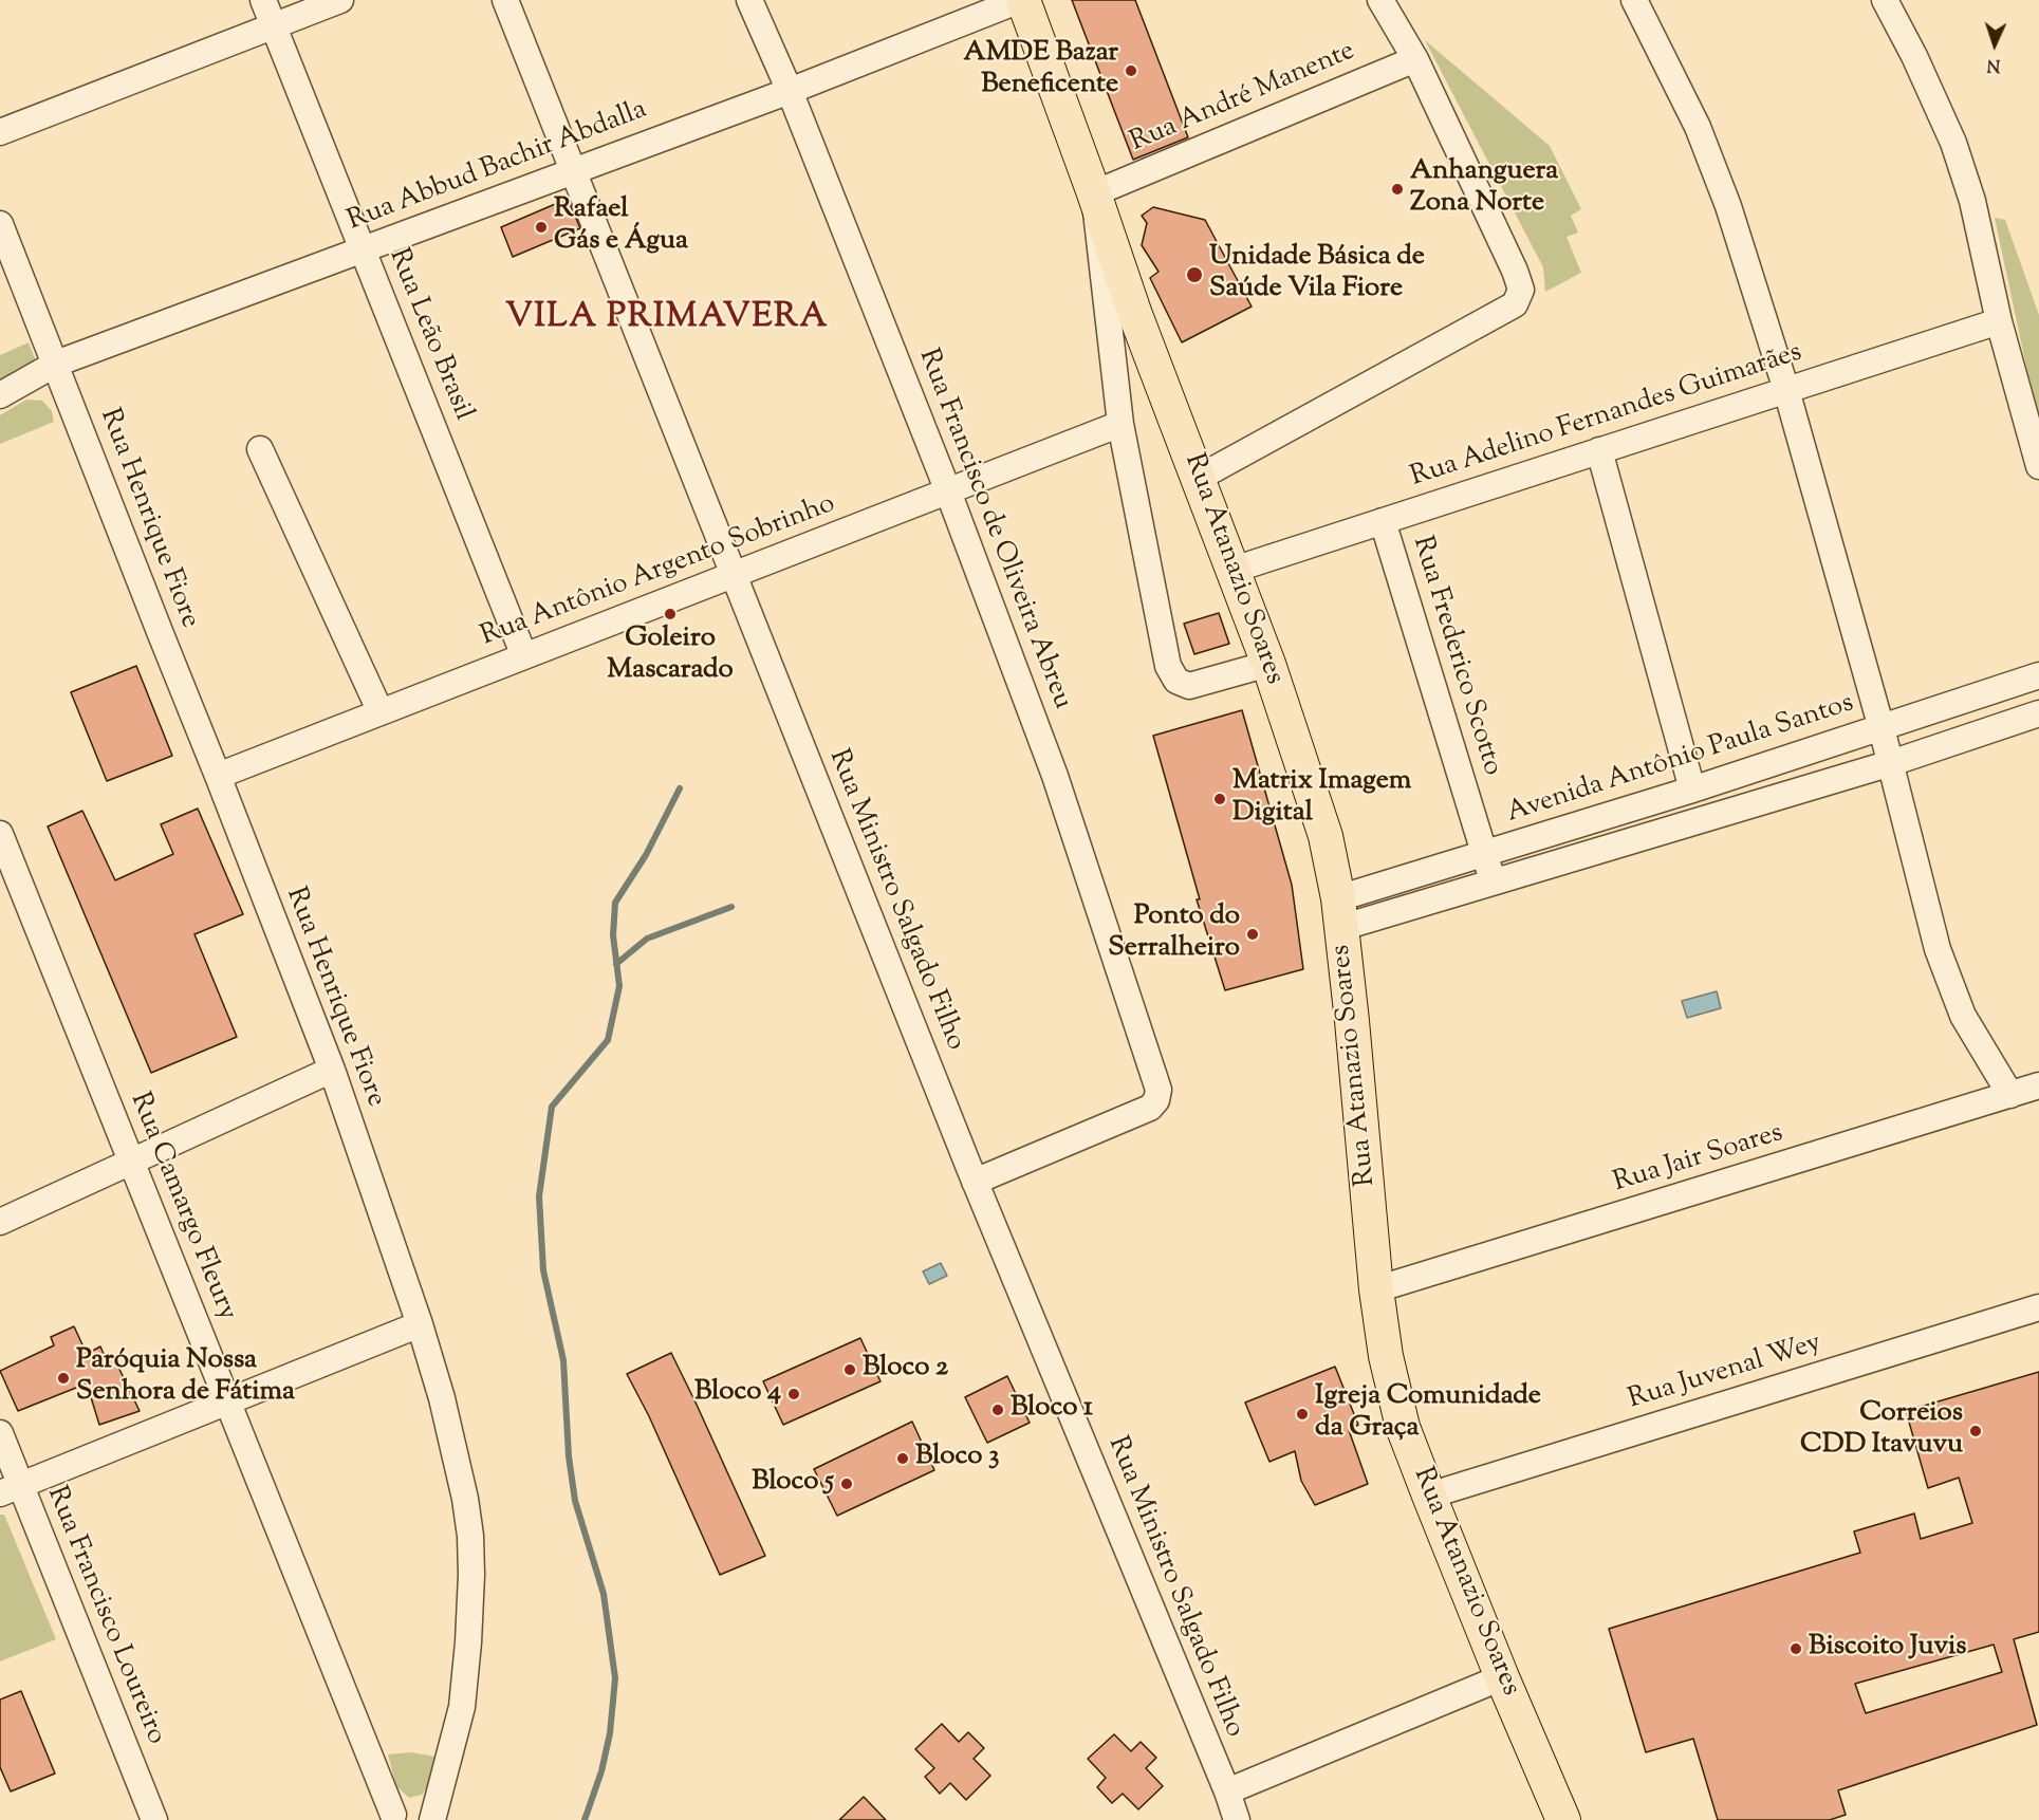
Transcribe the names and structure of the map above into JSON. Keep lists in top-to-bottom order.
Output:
{
  "streets": {
    "main road": ["Rua Atanazio Soares"],
    "street": [
      "Rua André Manente",
      "Rua Abbud Bachir Abdalla",
      "Rua Leão Brasil",
      "Rua Adelino Fernandes Guimarães",
      "Rua Henrique Fiore",
      "Rua Francisco de Oliveira Abreu",
      "Rua Antônio Argento Sobrinho",
      "Rua Frederico Scotto",
      "Avenida Antônio Paula Santos",
      "Rua Ministro Salgado Filho",
      "Rua Jair Soares",
      "Rua Camargo Fleury",
      "Rua Juvenal Wey",
      "Rua Francisco Loureiro"
    ]
  },
  "crossings": [
    ["Rua André Manente", "Rua Atanazio Soares"],
    ["Rua Abbud Bachir Abdalla", "Rua Leão Brasil"],
    ["Rua Abbud Bachir Abdalla", "Rua Henrique Fiore"],
    ["Rua Abbud Bachir Abdalla", "Rua Francisco de Oliveira Abreu"],
    ["Rua Abbud Bachir Abdalla", "Rua Atanazio Soares"],
    ["Rua Abbud Bachir Abdalla", "Rua Ministro Salgado Filho"],
    ["Rua Leão Brasil", "Rua Antônio Argento Sobrinho"],
    ["Rua Adelino Fernandes Guimarães", "Rua Atanazio Soares"],
    ["Rua Adelino Fernandes Guimarães", "Rua Frederico Scotto"],
    ["Rua Henrique Fiore", "Rua Antônio Argento Sobrinho"],
    ["Rua Francisco de Oliveira Abreu", "Rua Antônio Argento Sobrinho"],
    ["Rua Francisco de Oliveira Abreu", "Rua Ministro Salgado Filho"],
    ["Rua Atanazio Soares", "Avenida Antônio Paula Santos"],
    ["Rua Atanazio Soares", "Rua Jair Soares"],
    ["Rua Atanazio Soares", "Rua Juvenal Wey"],
    ["Rua Antônio Argento Sobrinho", "Rua Ministro Salgado Filho"],
    ["Rua Frederico Scotto", "Avenida Antônio Paula Santos"]
  ],
  "districts": ["VILA PRIMAVERA"],
  "places": [
    "AMDE Bazar Beneficente",
    "Anhanguera Zona Norte",
    "Rafael Gás e Água",
    "Unidade Básica de Saúde Vila Fiore",
    "Goleiro Mascarado",
    "Matrix Imagem Digital",
    "Ponto do Serralheiro",
    "Bloco 2",
    "Paróquia Nossa Senhora de Fátima",
    "Bloco 4",
    "Bloco 1",
    "Igreja Comunidade da Graça",
    "Correios CDD Itavuvu",
    "Bloco 3",
    "Bloco 5",
    "Biscoito Juvis"
  ],
  "north": "bottom"
}
